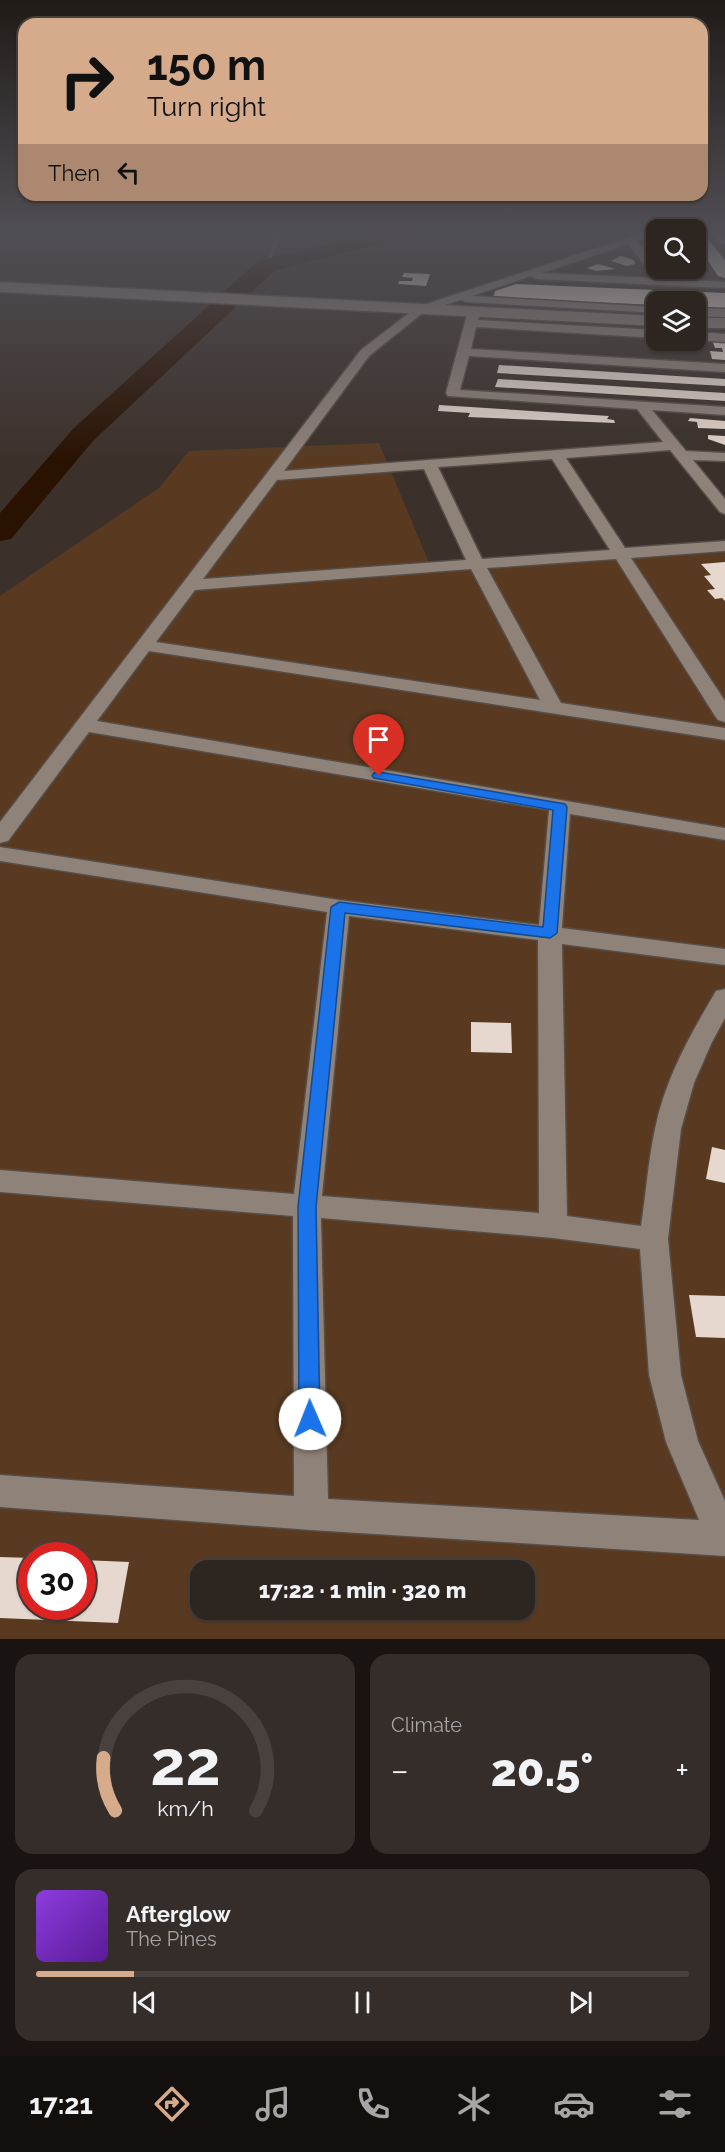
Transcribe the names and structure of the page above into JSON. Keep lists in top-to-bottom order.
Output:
{
  "page": {
    "turn": ["150 m", "Turn right"],
    "then": "Then",
    "limit": "30",
    "trip": "17:22 · 1 min · 320 m",
    "tile": "Climate",
    "heat": ["−", "20.5°", "+"],
    "song": ["Afterglow", "The Pines"],
    "tabs": "17:21",
    "gauge": ["22", "km/h"]
  }
}
